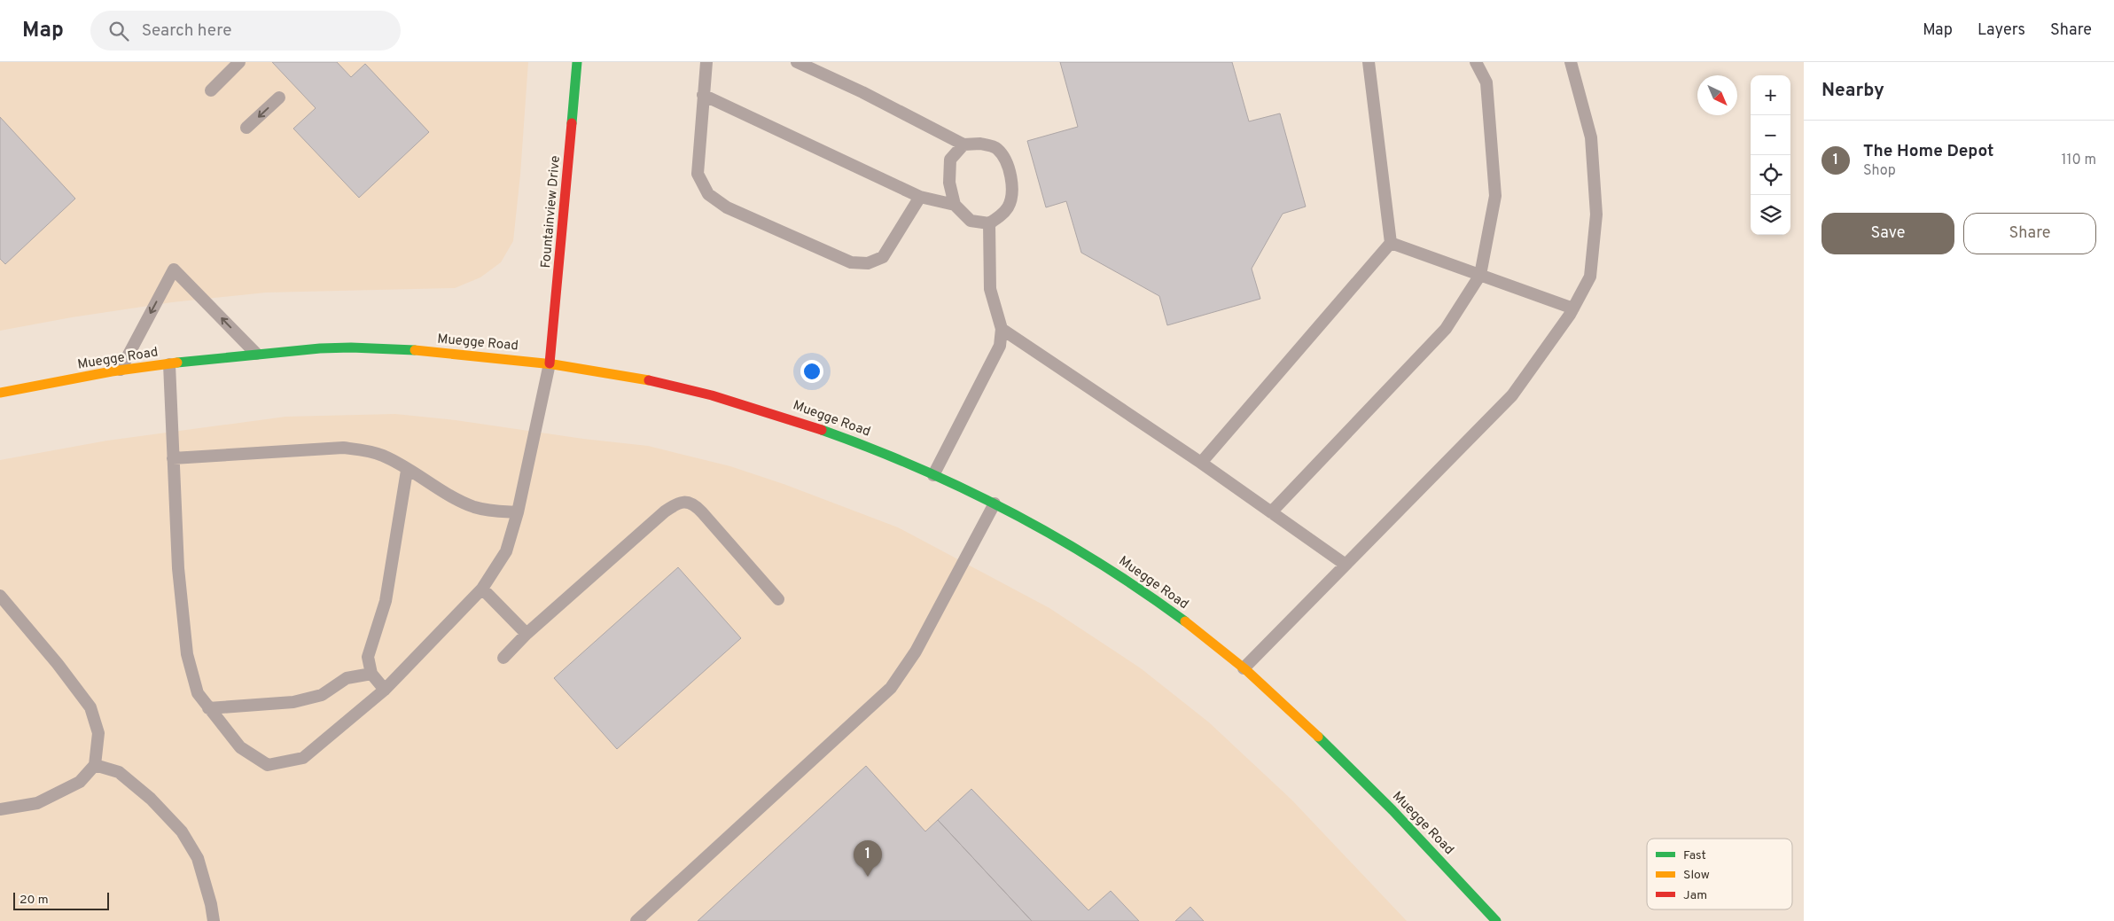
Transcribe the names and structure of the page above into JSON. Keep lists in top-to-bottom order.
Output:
{
  "streets": {
    "main road": ["Fountainview Drive", "Muegge Road"]
  },
  "crossings": [
    ["Fountainview Drive", "Muegge Road"]
  ],
  "legend": ["Fast", "Slow", "Jam"],
  "scale_bar": "20 m",
  "north": "bottom right",
  "page": {
    "header": "Map",
    "search": "Search here",
    "nav": ["Map", "Layers", "Share"],
    "heading": "Nearby",
    "map_buttons": ["+", "−"],
    "list": [
      {
        "mark": "1",
        "name": "The Home Depot",
        "note": "Shop",
        "value": "110 m"
      }
    ],
    "buttons": ["Save", "Share"],
    "pins": "1",
    "scale": "20 m"
  }
}
